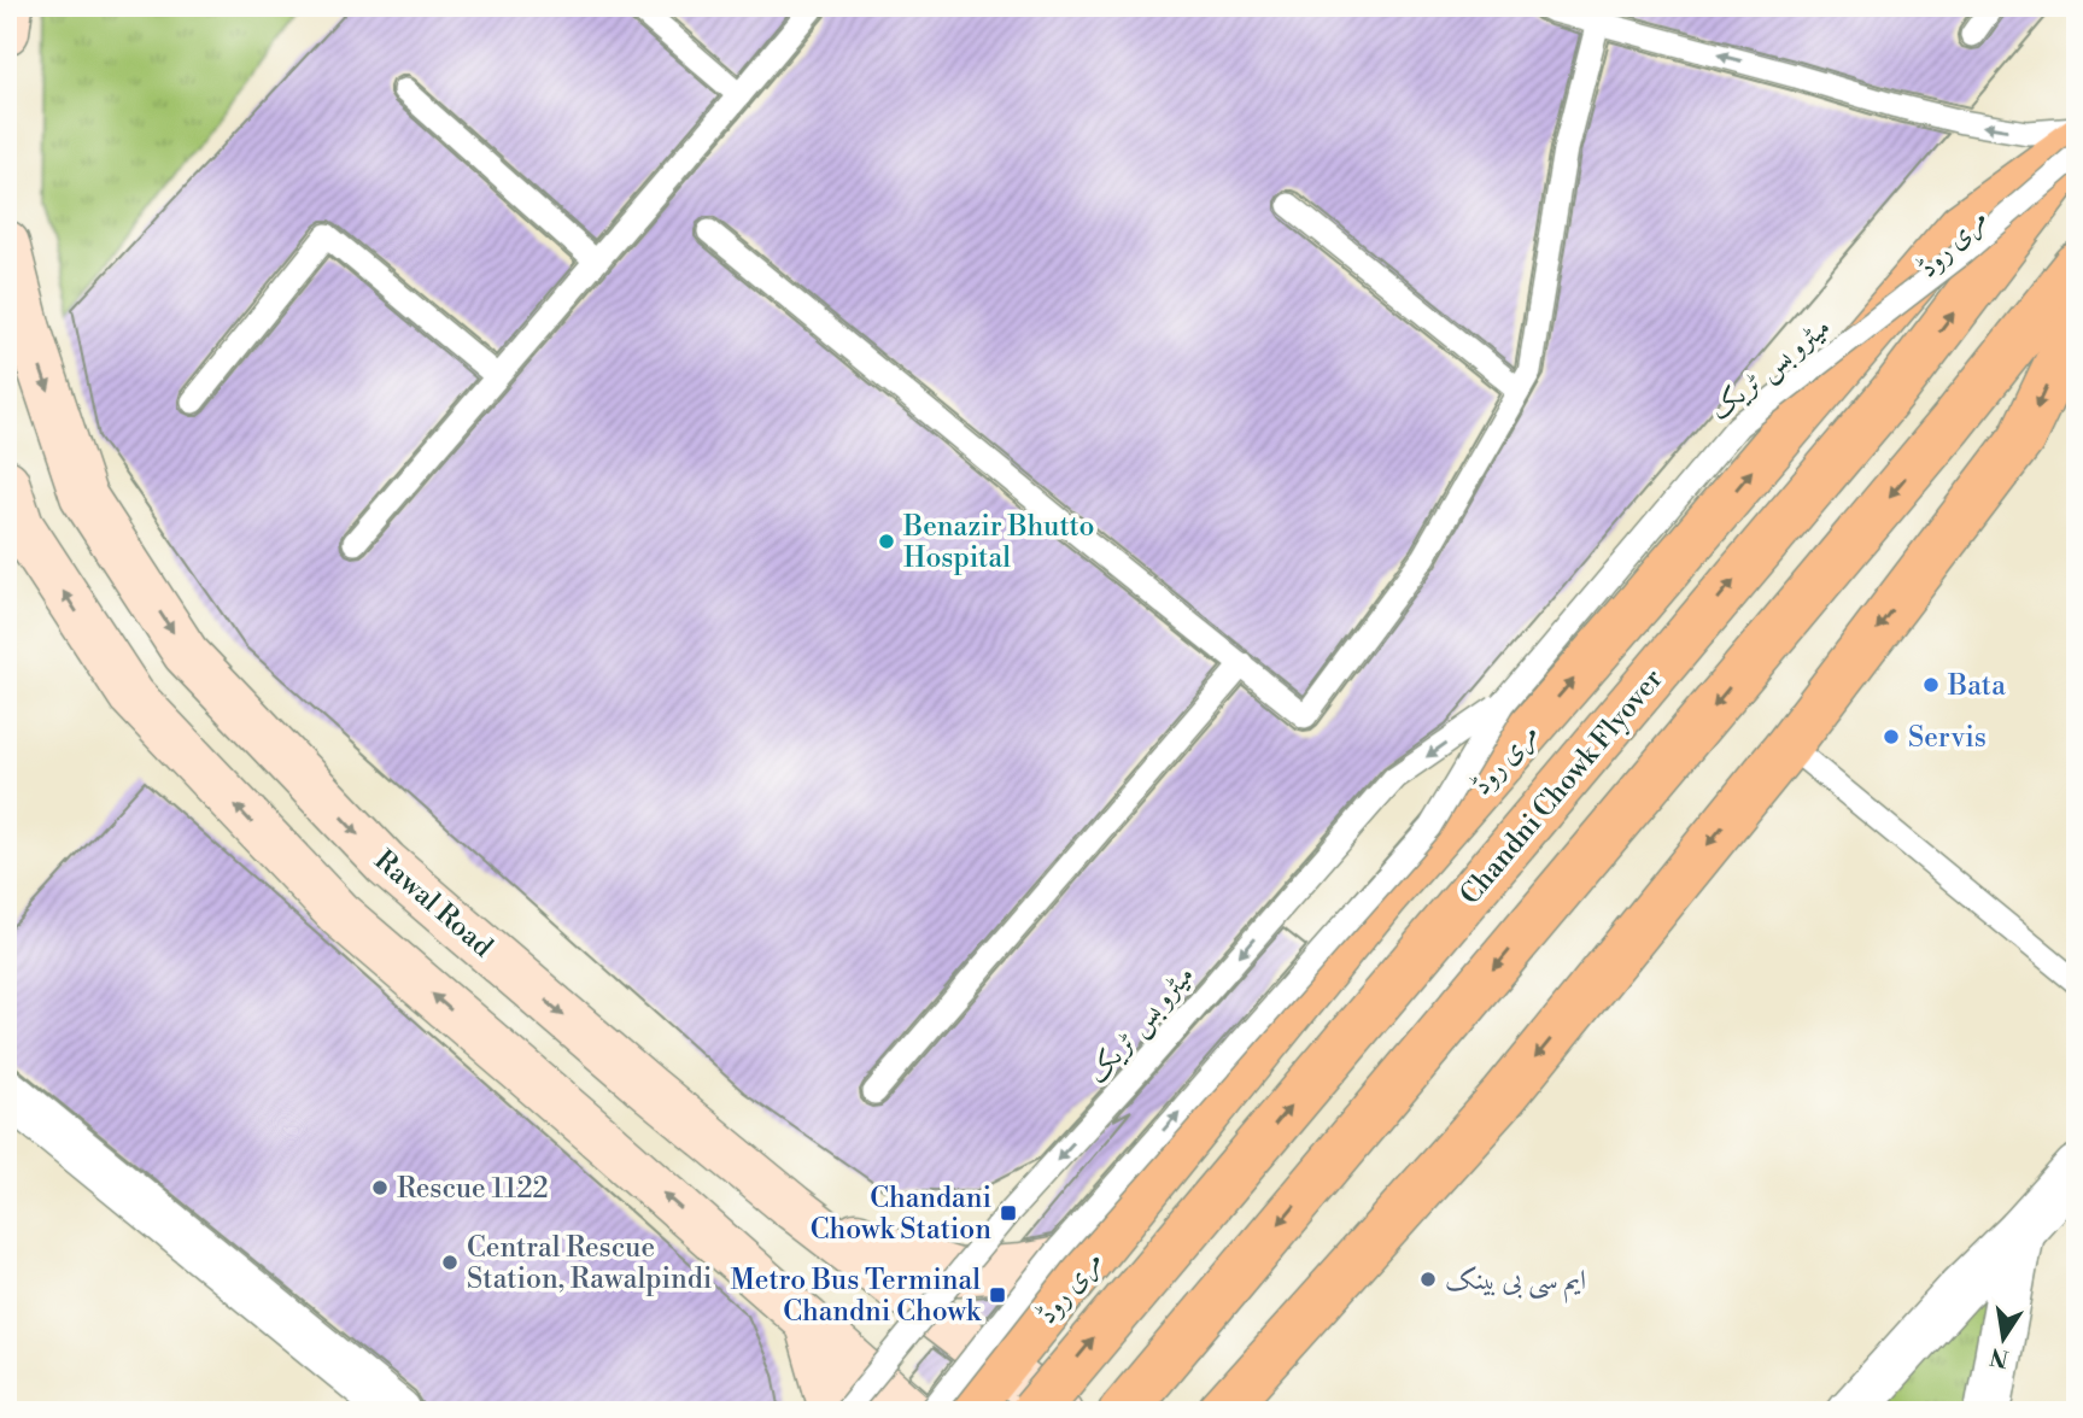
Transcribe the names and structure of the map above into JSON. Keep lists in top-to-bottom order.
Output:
{
  "streets": {
    "main road": ["مری روڈ", "Chandni Chowk Flyover", "Rawal Road"],
    "lane": ["میٹرو بس ٹریک"]
  },
  "crossings": [
    ["مری روڈ", "Rawal Road"],
    ["میٹرو بس ٹریک", "Chandni Chowk Flyover"]
  ],
  "places": {
    "other": [
      "Benazir Bhutto Hospital",
      "Bata",
      "Servis",
      "Rescue 1122",
      "Central Rescue Station, Rawalpindi",
      "ایم سی بی بینک"
    ],
    "transit": ["Chandani Chowk Station", "Metro Bus Terminal Chandni Chowk"]
  },
  "north": "bottom"
}
